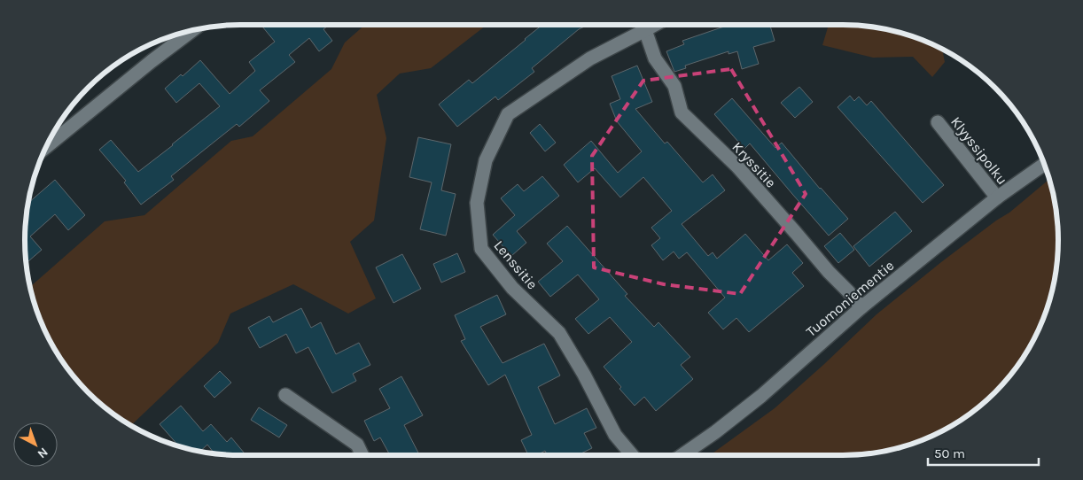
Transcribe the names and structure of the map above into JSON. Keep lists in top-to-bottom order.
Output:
{
  "streets": {
    "street": [
      "Klyyssipolku",
      "Kryssitie",
      "Lenssitie",
      "Tuomoniementie"
    ]
  },
  "crossings": [
    ["Klyyssipolku", "Tuomoniementie"],
    ["Kryssitie", "Lenssitie"],
    ["Kryssitie", "Tuomoniementie"]
  ],
  "scale_bar": "50 m",
  "north": "bottom right"
}
